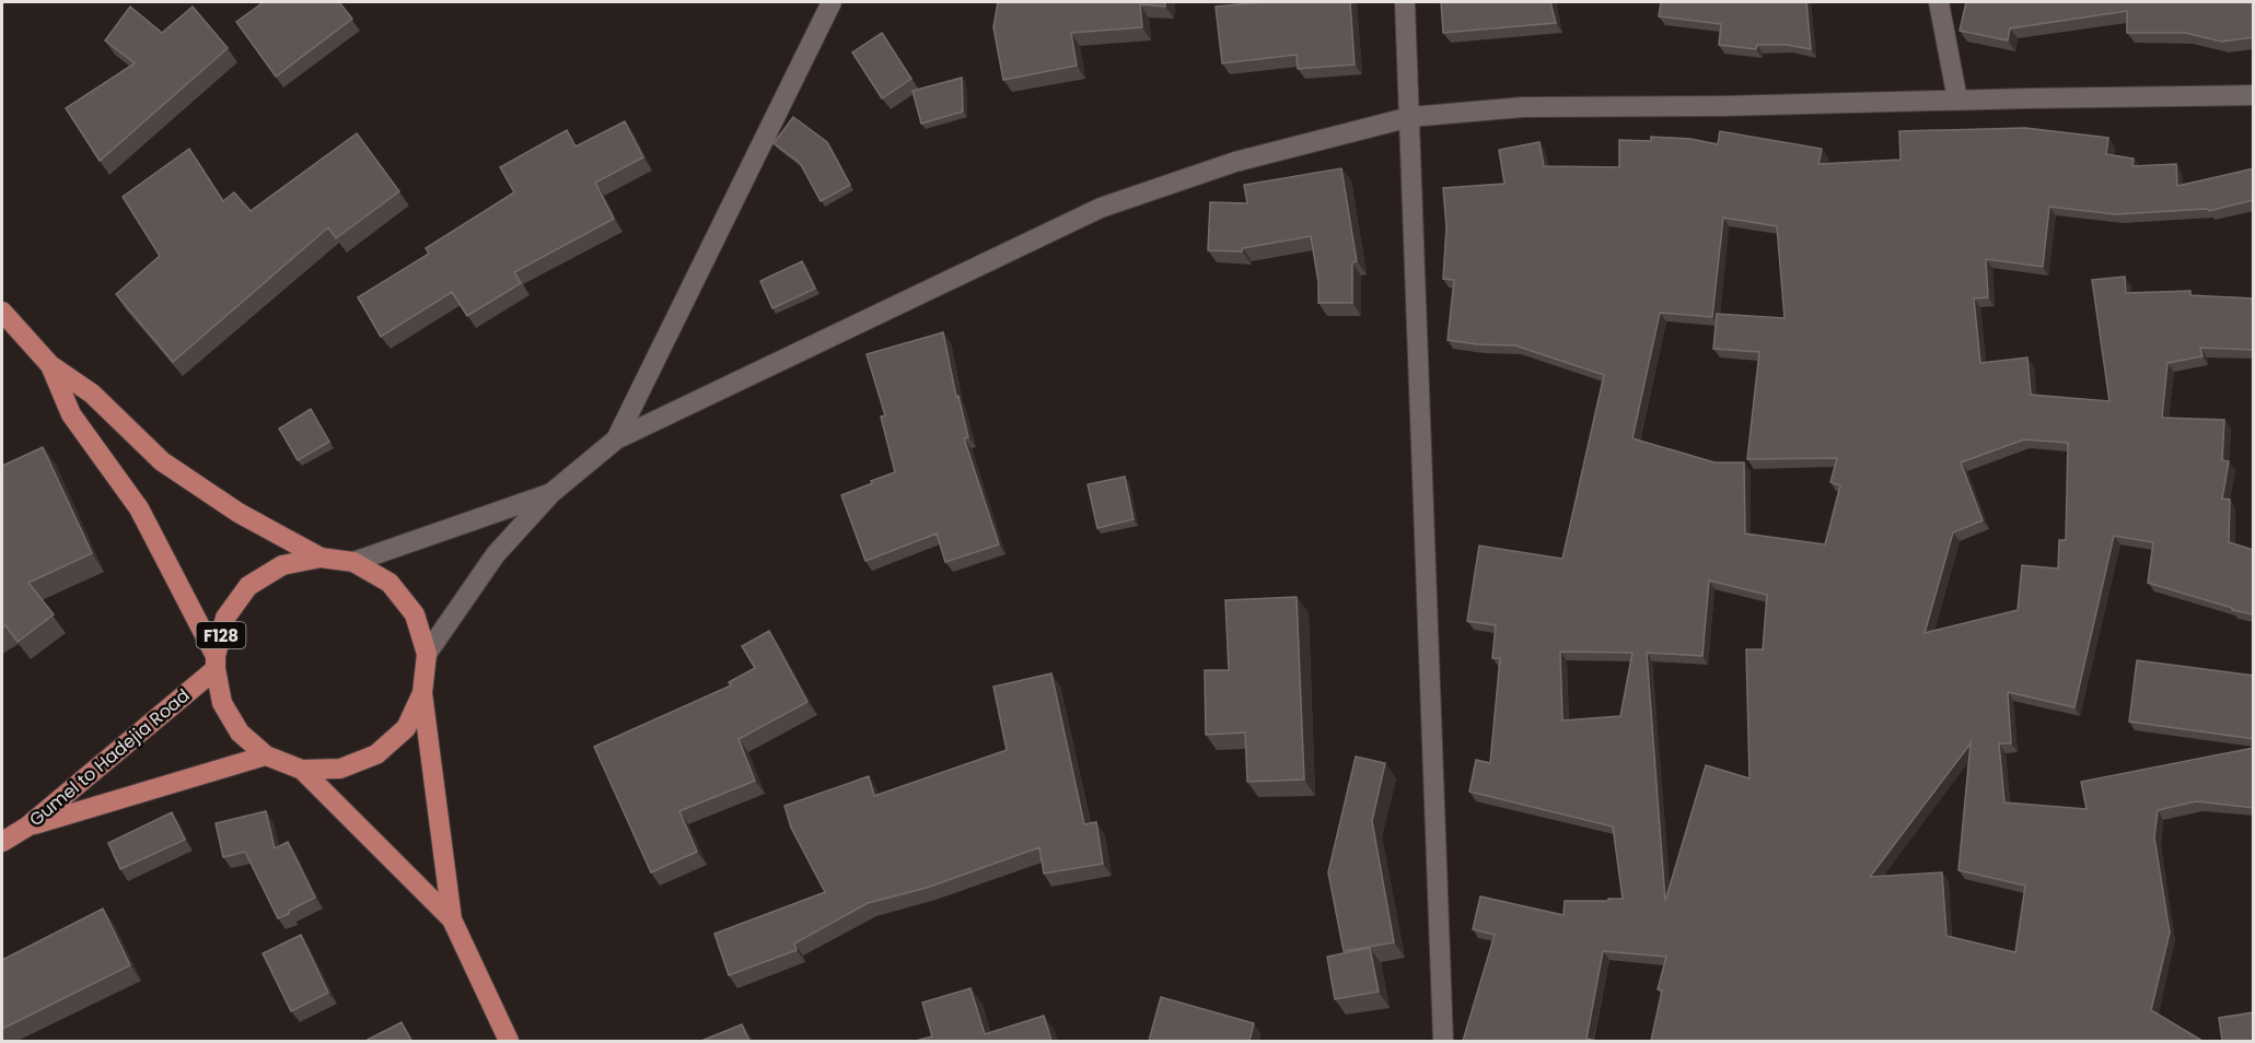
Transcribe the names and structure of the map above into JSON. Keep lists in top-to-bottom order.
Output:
{
  "streets": {
    "main road": ["F128", "Gumel to Hadejia Road"]
  },
  "crossings": [
    ["F128", "Gumel to Hadejia Road"]
  ]
}
